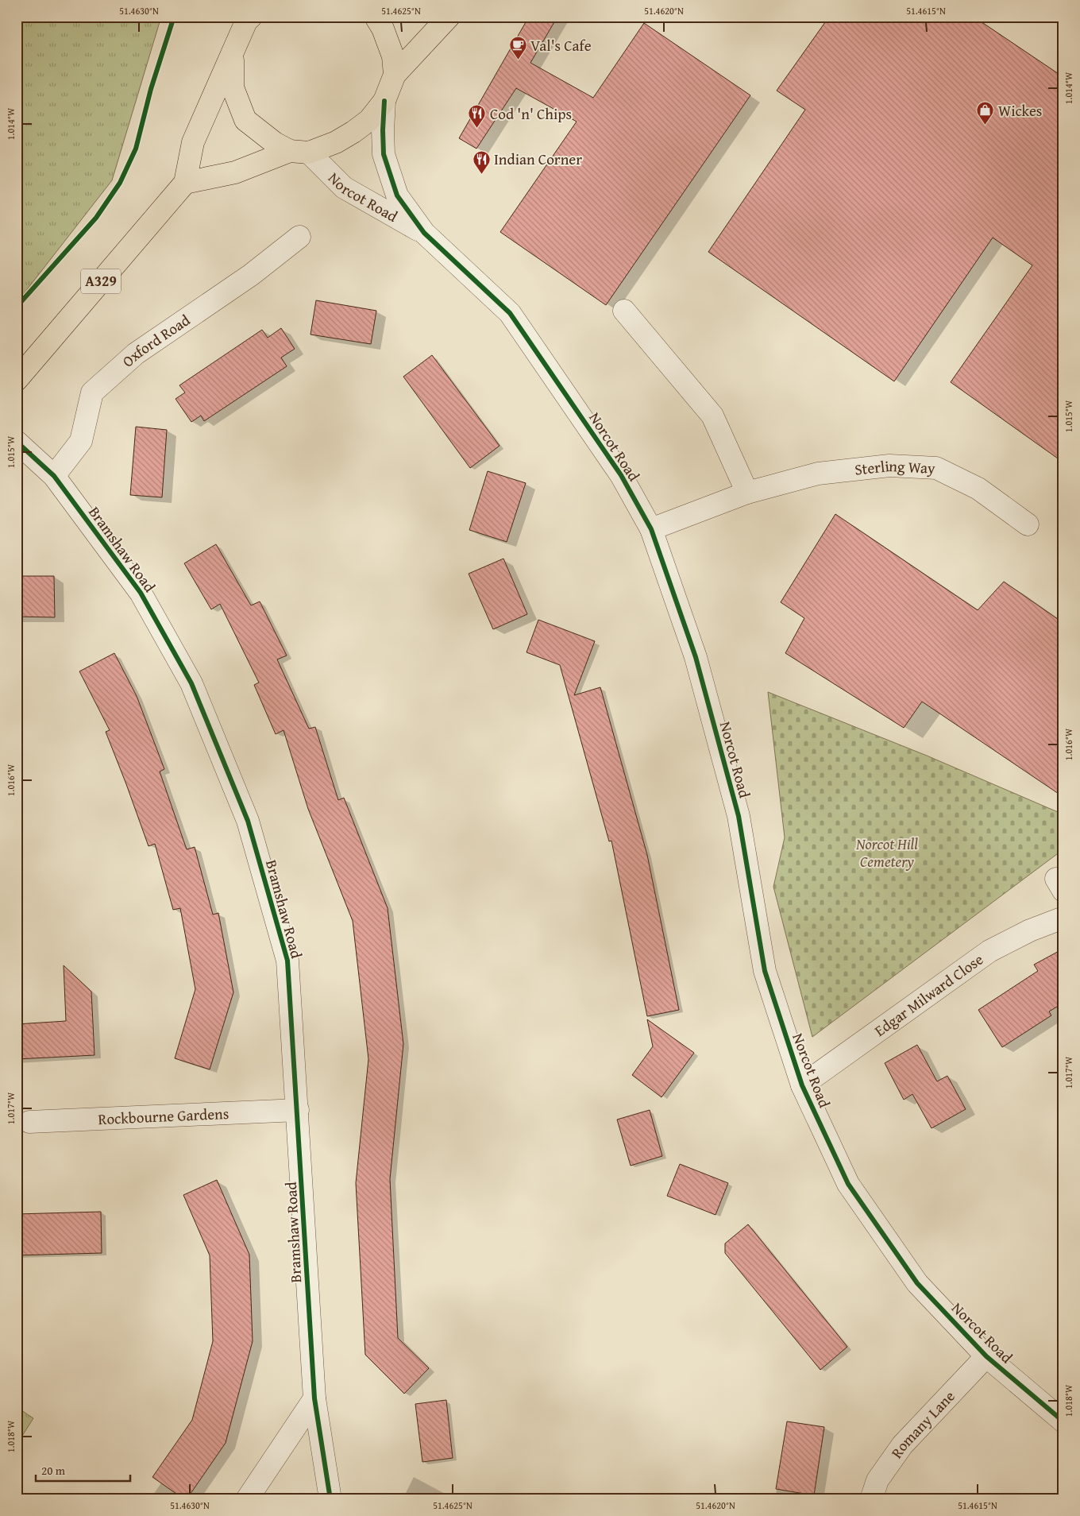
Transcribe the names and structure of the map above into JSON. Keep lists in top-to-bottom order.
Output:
{
  "streets": {
    "main road": ["A329"],
    "street": [
      "Norcot Road",
      "Oxford Road",
      "Sterling Way",
      "Bramshaw Road",
      "Edgar Milward Close",
      "Rockbourne Gardens",
      "Romany Lane"
    ]
  },
  "crossings": [
    ["Norcot Road", "Sterling Way"],
    ["Norcot Road", "Edgar Milward Close"],
    ["Norcot Road", "Romany Lane"],
    ["Oxford Road", "Bramshaw Road"],
    ["Bramshaw Road", "Rockbourne Gardens"]
  ],
  "parks": ["Norcot Hill Cemetery"],
  "places": {
    "cafe": ["Val's Cafe"],
    "shop": ["Wickes"],
    "restaurant": ["Cod 'n' Chips", "Indian Corner"]
  },
  "scale_bar": "20 m",
  "coordinates": [
    "51.4630°N",
    "51.4625°N",
    "51.4620°N",
    "51.4615°N",
    "1.014°W",
    "1.015°W",
    "1.016°W",
    "1.017°W",
    "1.018°W"
  ]
}
